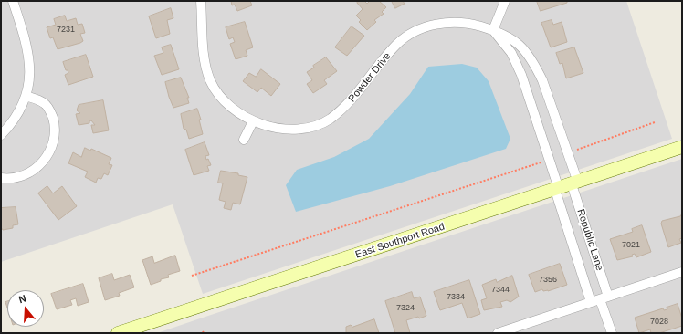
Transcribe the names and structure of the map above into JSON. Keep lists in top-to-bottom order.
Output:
{
  "streets": {
    "main road": ["East Southport Road"],
    "street": ["Powder Drive", "Republic Lane"]
  },
  "crossings": [
    ["Powder Drive", "Republic Lane"],
    ["Powder Drive", "East Southport Road"],
    ["Republic Lane", "East Southport Road"]
  ],
  "house_numbers": [
    "7231",
    "7021",
    "7356",
    "7344",
    "7334",
    "7324",
    "7028"
  ],
  "north": "top"
}
